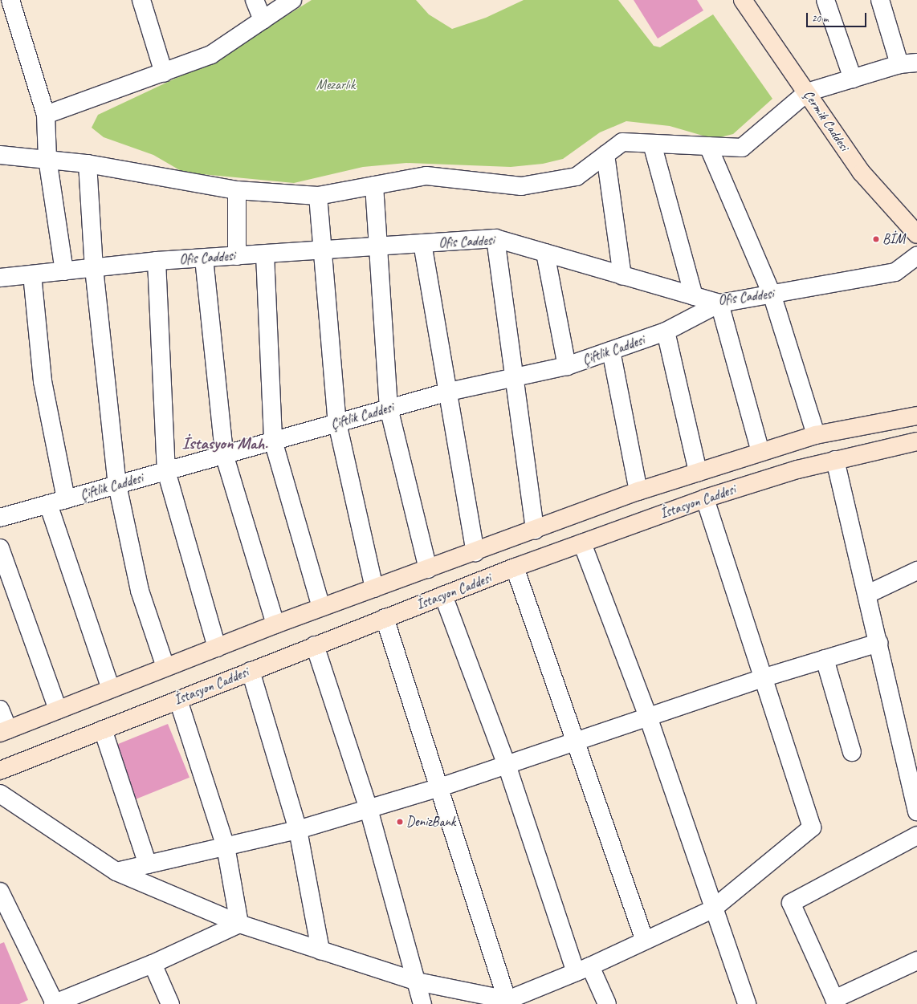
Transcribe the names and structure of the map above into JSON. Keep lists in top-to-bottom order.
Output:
{
  "streets": {
    "main road": ["Çermik Caddesi", "İstasyon Caddesi"],
    "street": ["Ofis Caddesi", "Çiftlik Caddesi"]
  },
  "crossings": [
    ["Ofis Caddesi", "Çiftlik Caddesi"]
  ],
  "districts": ["İstasyon Mah."],
  "parks": ["Mezarlık"],
  "places": ["BİM", "DenizBank"],
  "scale_bar": "20 m"
}
